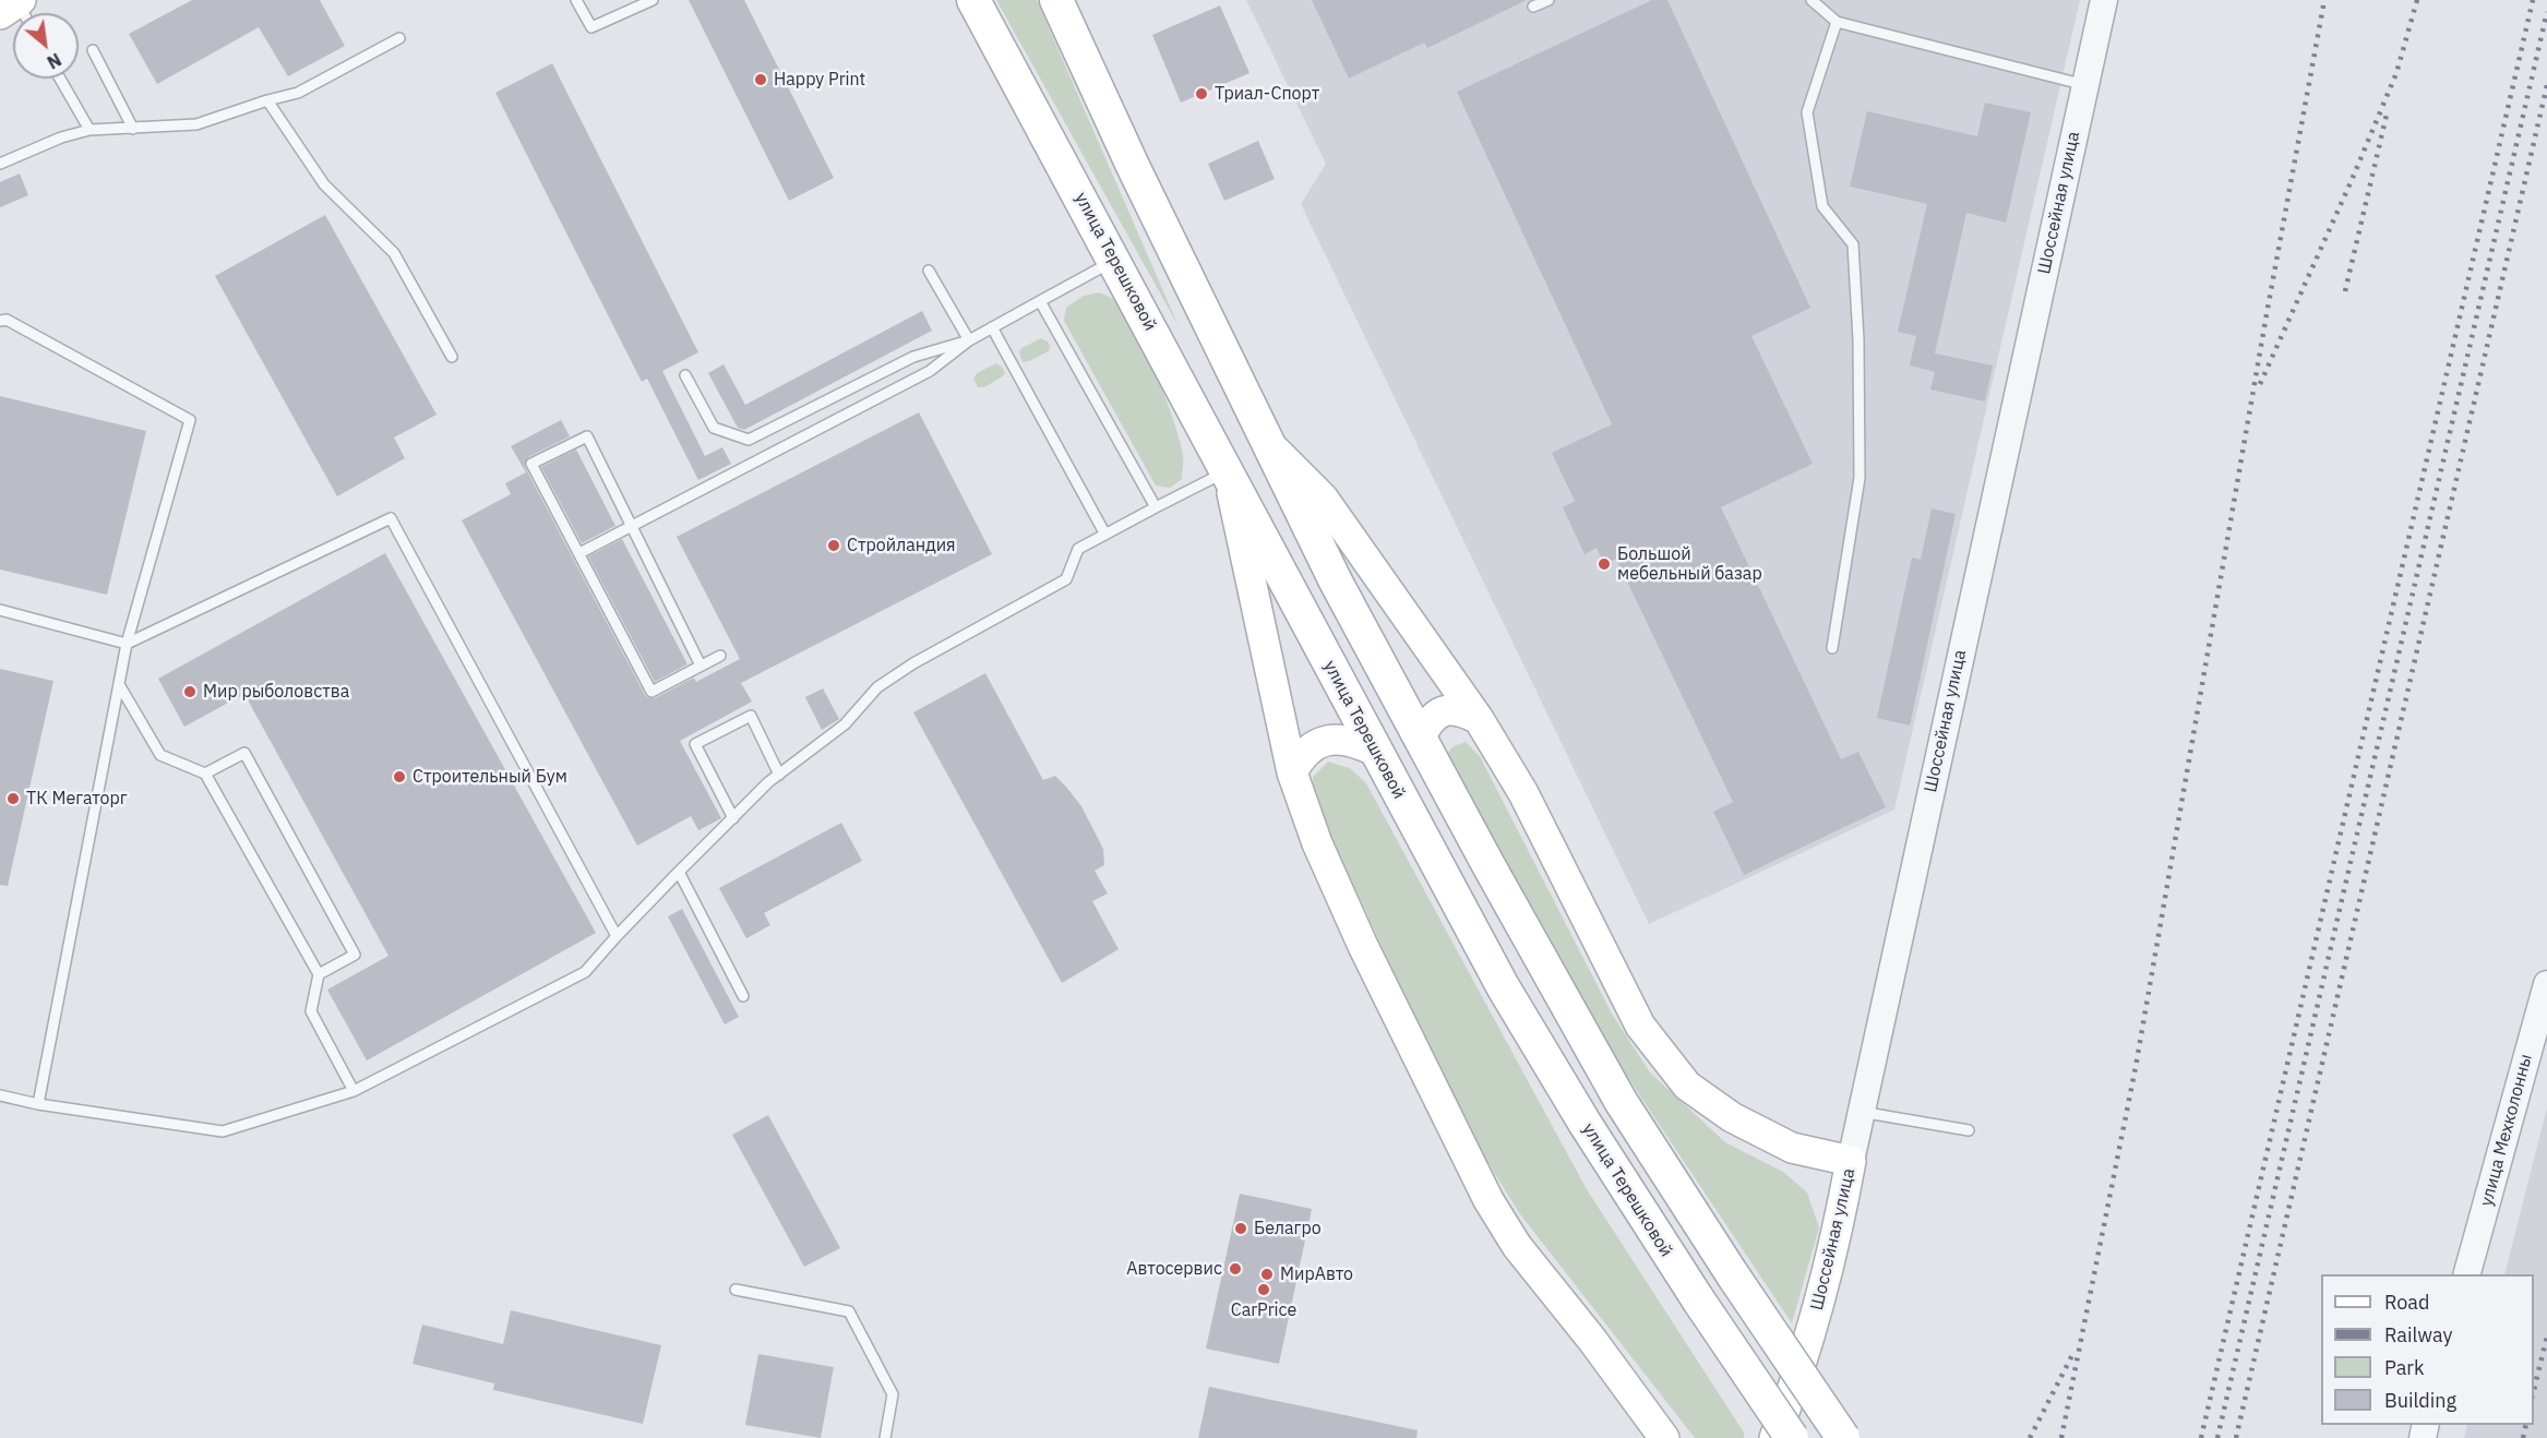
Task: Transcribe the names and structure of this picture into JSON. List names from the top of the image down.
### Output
{
  "streets": {
    "main road": ["Шоссейная улица", "улица Терешковой"],
    "street": ["улица Мехколонны"]
  },
  "places": [
    "Happy Print",
    "Триал-Спорт",
    "Стройландия",
    "Большой мебельный базар",
    "Мир рыболовства",
    "Строительный Бум",
    "ТК Мегаторг",
    "Белагро",
    "Автосервис",
    "МирАвто",
    "CarPrice"
  ],
  "legend": [
    "Road",
    "Railway",
    "Park",
    "Building"
  ],
  "north": "bottom right"
}
